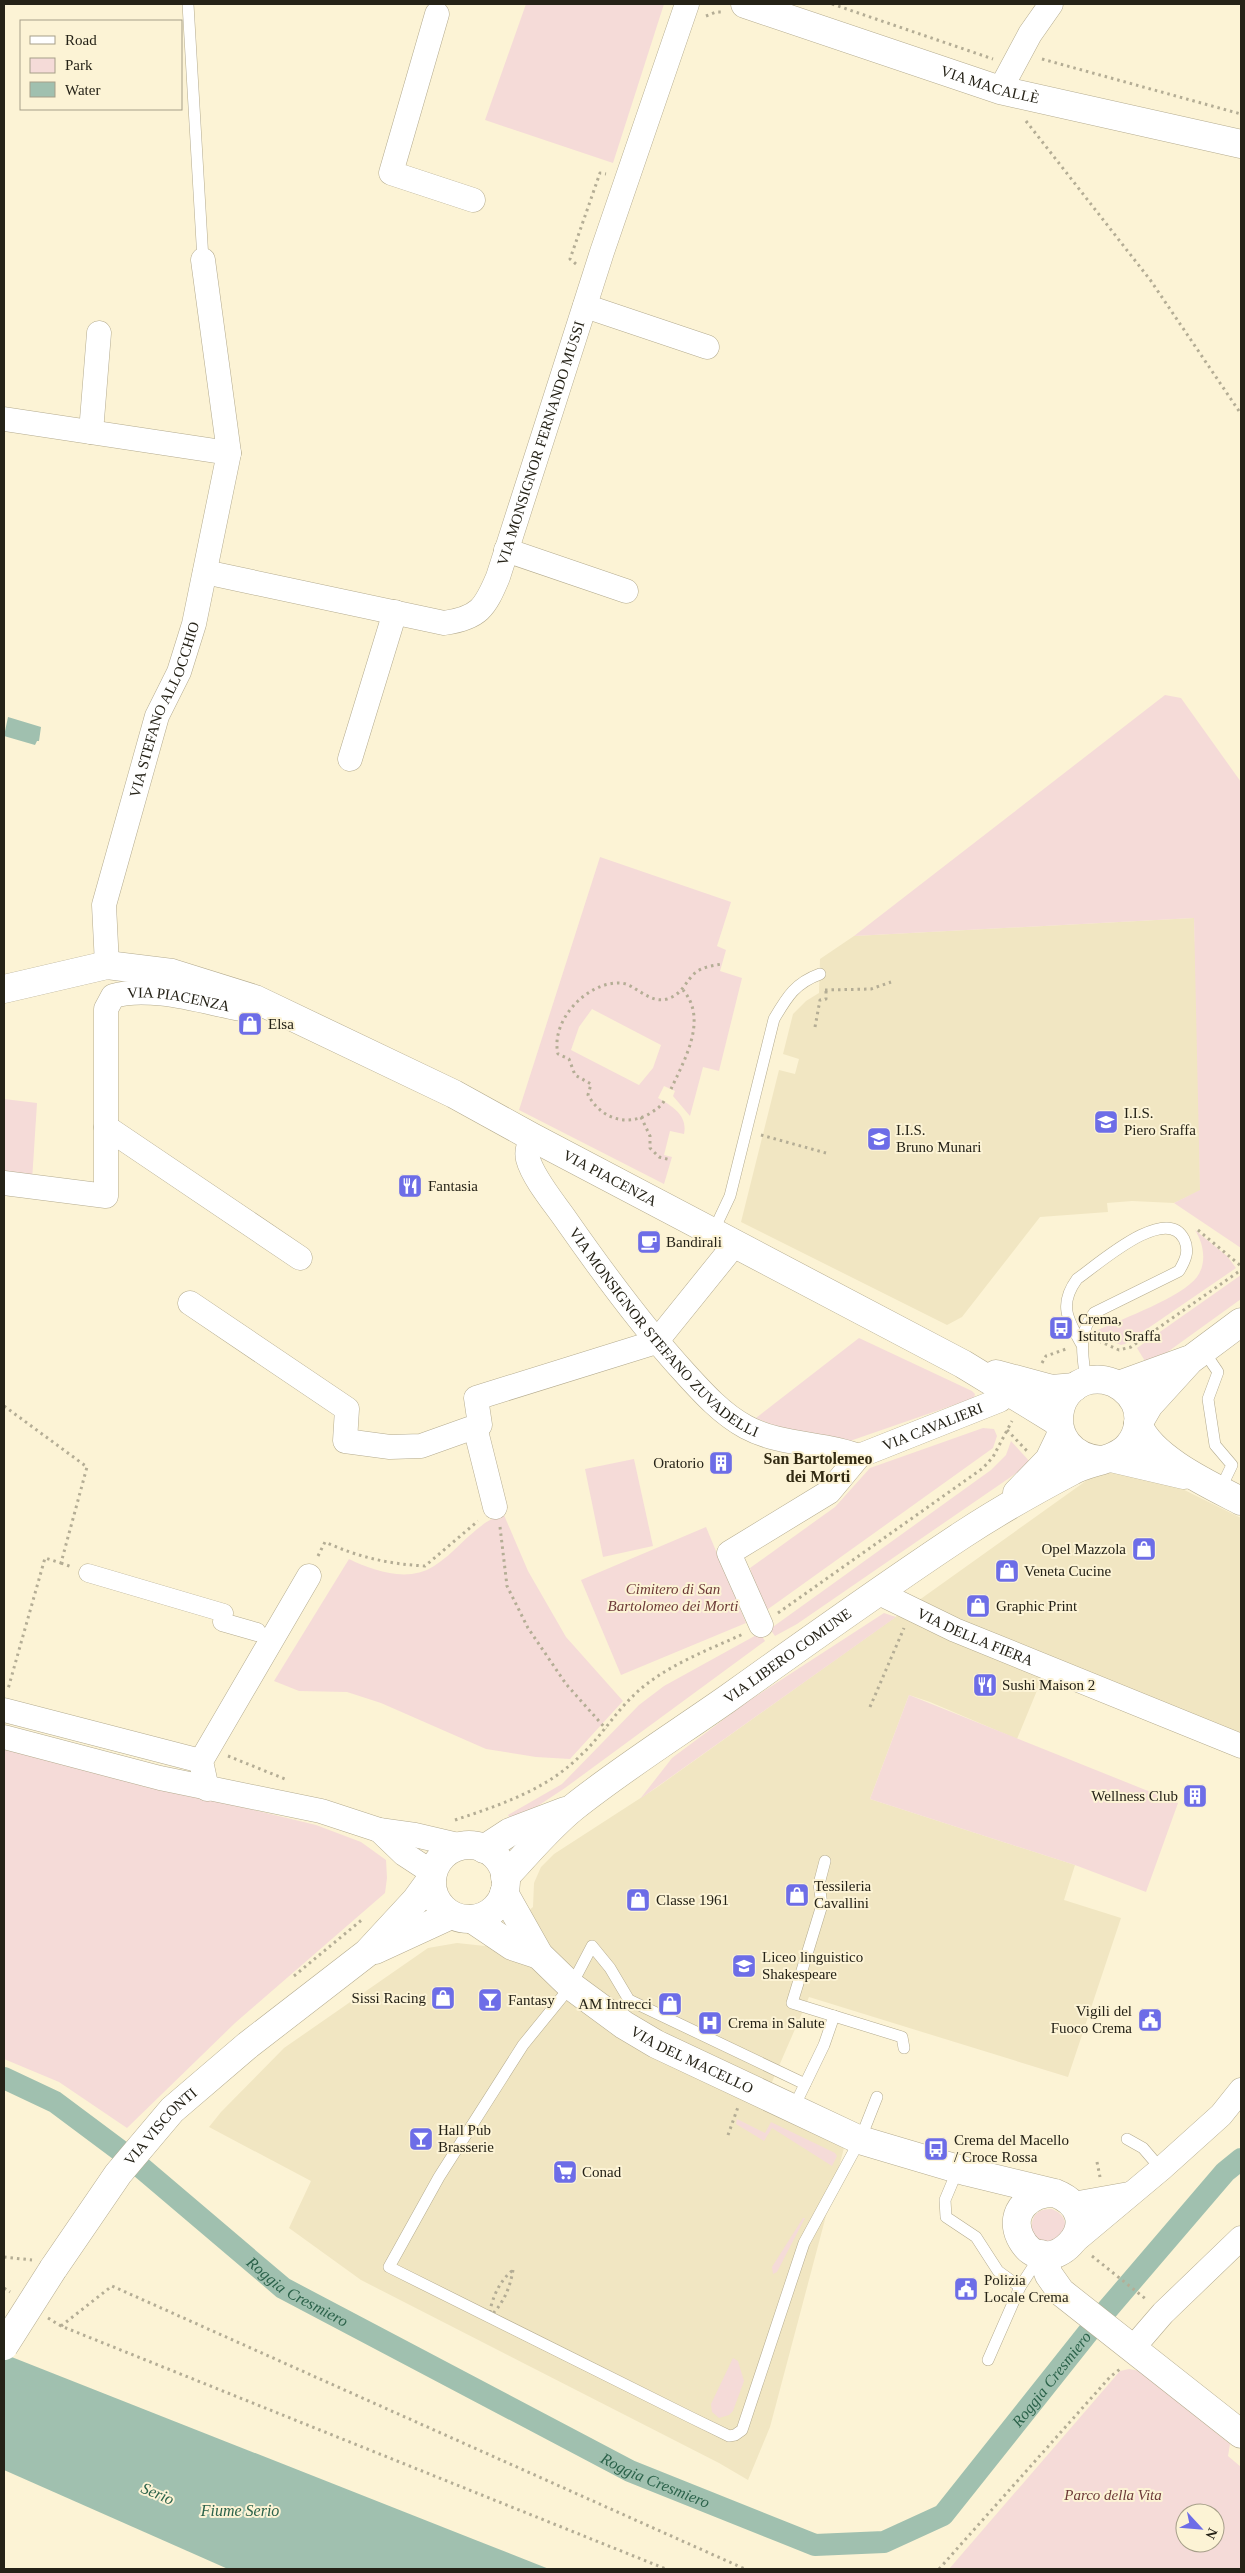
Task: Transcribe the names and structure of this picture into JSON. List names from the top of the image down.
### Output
{
  "streets": {
    "main road": [
      "VIA MACALLÈ",
      "VIA PIACENZA",
      "VIA LIBERO COMUNE",
      "VIA DEL MACELLO",
      "VIA VISCONTI"
    ],
    "street": [
      "VIA MONSIGNOR FERNANDO MUSSI",
      "VIA STEFANO ALLOCCHIO",
      "VIA MONSIGNOR STEFANO ZUVADELLI",
      "VIA CAVALIERI",
      "VIA DELLA FIERA"
    ]
  },
  "crossings": [
    ["VIA MONSIGNOR FERNANDO MUSSI", "VIA STEFANO ALLOCCHIO"],
    ["VIA STEFANO ALLOCCHIO", "VIA PIACENZA"],
    ["VIA PIACENZA", "VIA MONSIGNOR STEFANO ZUVADELLI"],
    ["VIA PIACENZA", "VIA CAVALIERI"],
    ["VIA PIACENZA", "VIA LIBERO COMUNE"],
    ["VIA MONSIGNOR STEFANO ZUVADELLI", "VIA CAVALIERI"],
    ["VIA DELLA FIERA", "VIA LIBERO COMUNE"],
    ["VIA LIBERO COMUNE", "VIA DEL MACELLO"],
    ["VIA LIBERO COMUNE", "VIA VISCONTI"],
    ["VIA DEL MACELLO", "VIA VISCONTI"]
  ],
  "districts": ["San Bartolemeo dei Morti"],
  "water": ["Roggia Cresmiero", "Serio", "Fiume Serio"],
  "parks": ["Cimitero di San Bartolomeo dei Morti", "Parco della Vita"],
  "places": {
    "shop": [
      "Elsa",
      "Opel Mazzola",
      "Veneta Cucine",
      "Graphic Print",
      "Tessileria Cavallini",
      "Classe 1961",
      "Sissi Racing",
      "AM Intrecci"
    ],
    "school or university": ["I.I.S. Piero Sraffa", "I.I.S. Bruno Munari", "Liceo linguistico Shakespeare"],
    "restaurant": ["Fantasia", "Sushi Maison 2"],
    "cafe": ["Bandirali"],
    "bus stop": ["Crema, Istituto Sraffa", "Crema del Macello / Croce Rossa"],
    "building": ["Oratorio", "Wellness Club"],
    "bar": ["Fantasy", "Hall Pub Brasserie"],
    "public building": ["Vigili del Fuoco Crema", "Polizia Locale Crema"],
    "hospital": ["Crema in Salute"],
    "supermarket": ["Conad"]
  },
  "legend": ["Road", "Park", "Water"],
  "north": "bottom right"
}
